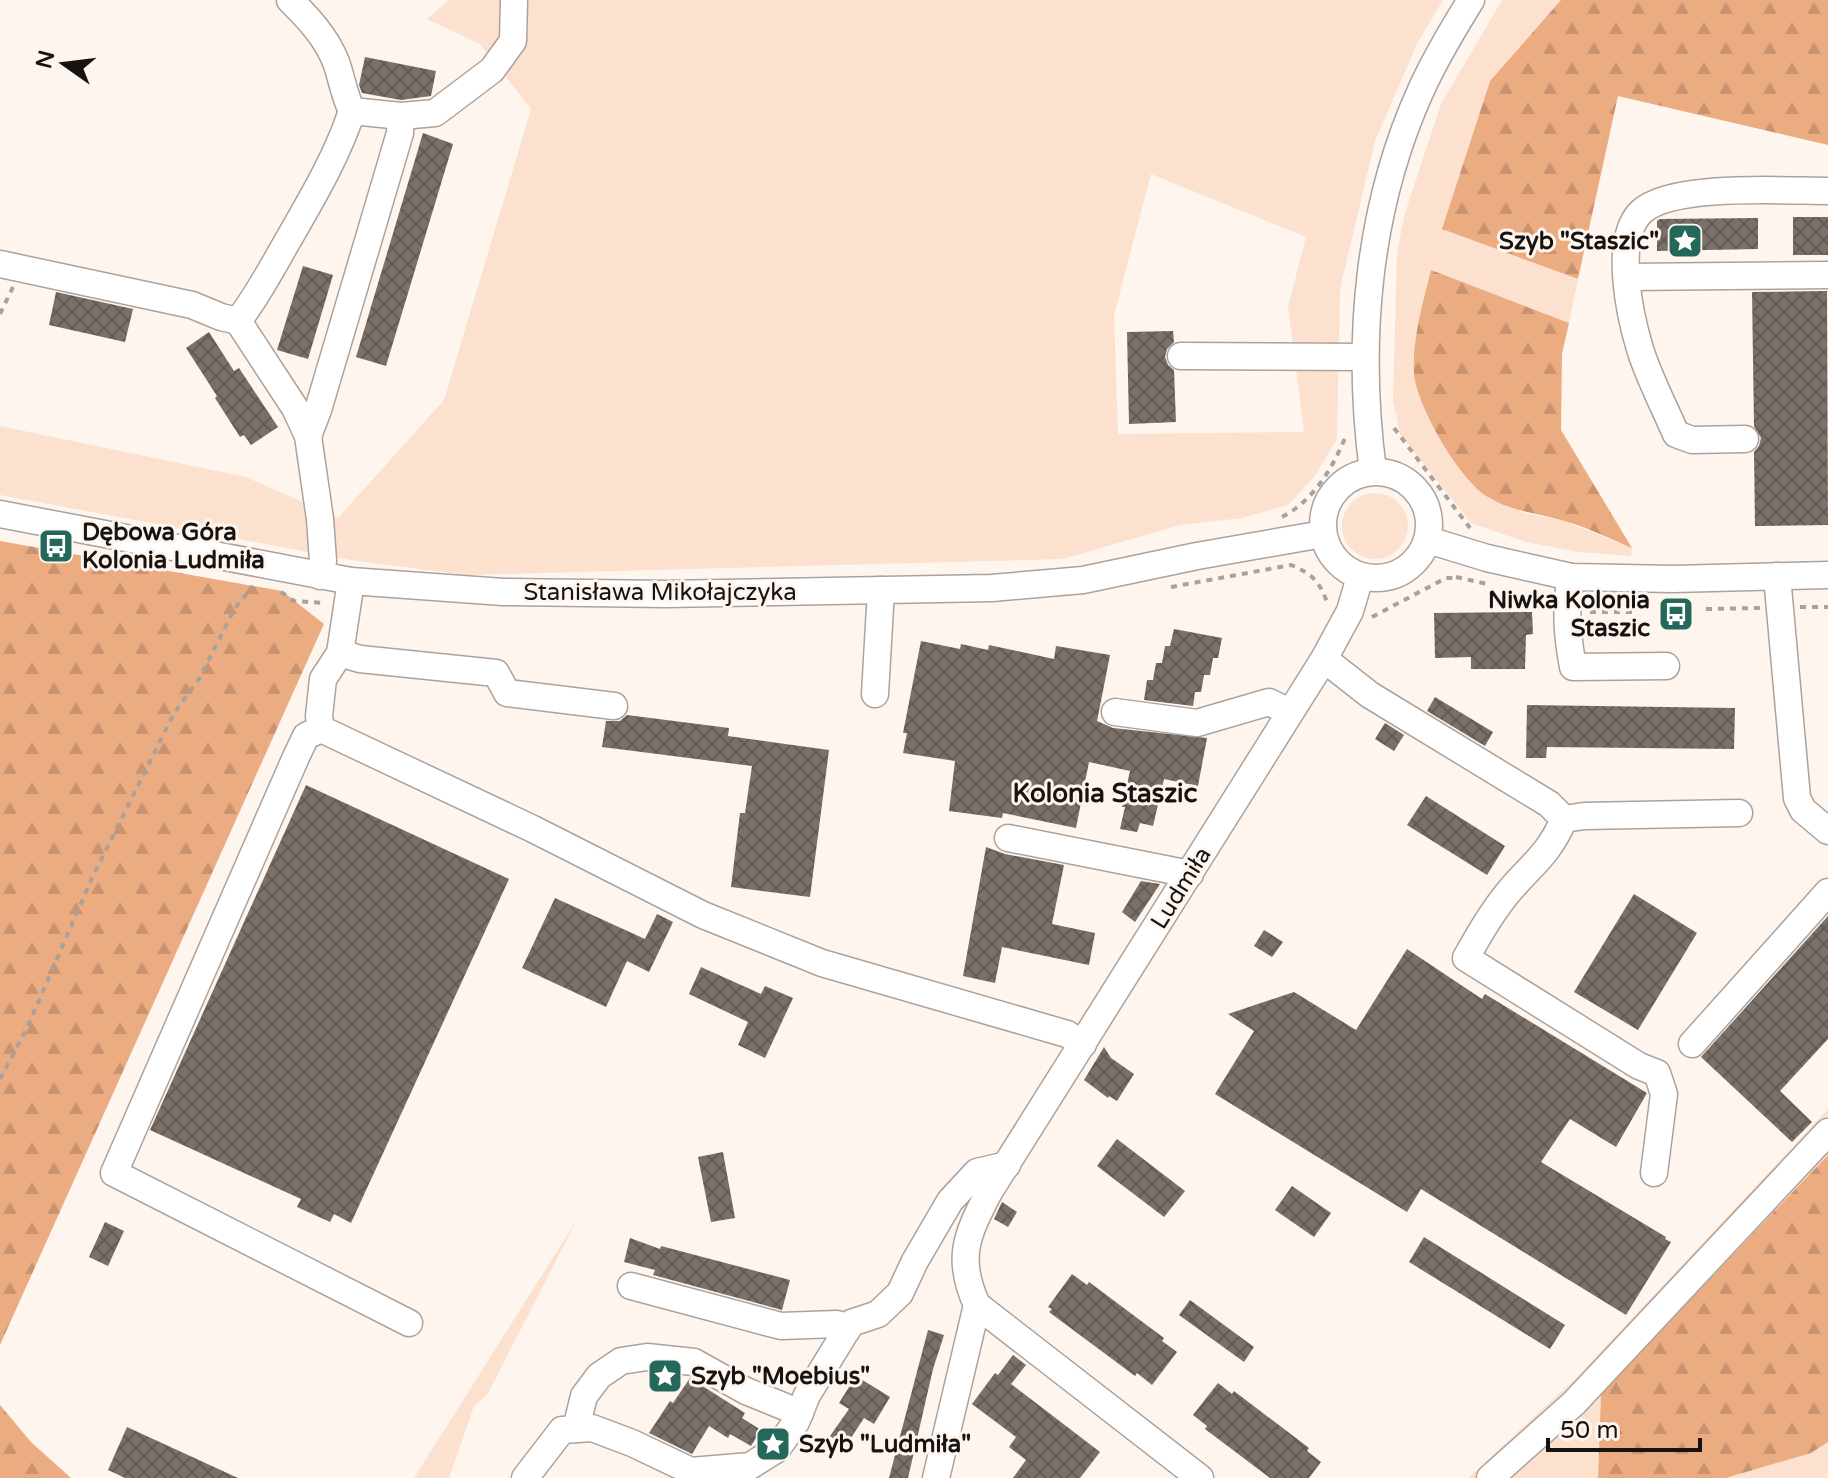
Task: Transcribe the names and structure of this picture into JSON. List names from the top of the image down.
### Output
{
  "streets": {
    "street": ["Stanisława Mikołajczyka", "Ludmiła"]
  },
  "crossings": [
    ["Stanisława Mikołajczyka", "Ludmiła"]
  ],
  "districts": ["Kolonia Staszic"],
  "places": {
    "place": ["Szyb \"Staszic\"", "Szyb \"Moebius\"", "Szyb \"Ludmiła\""],
    "bus stop": ["Dębowa Góra Kolonia Ludmiła", "Niwka Kolonia Staszic"]
  },
  "scale_bar": "50 m",
  "north": "left"
}
